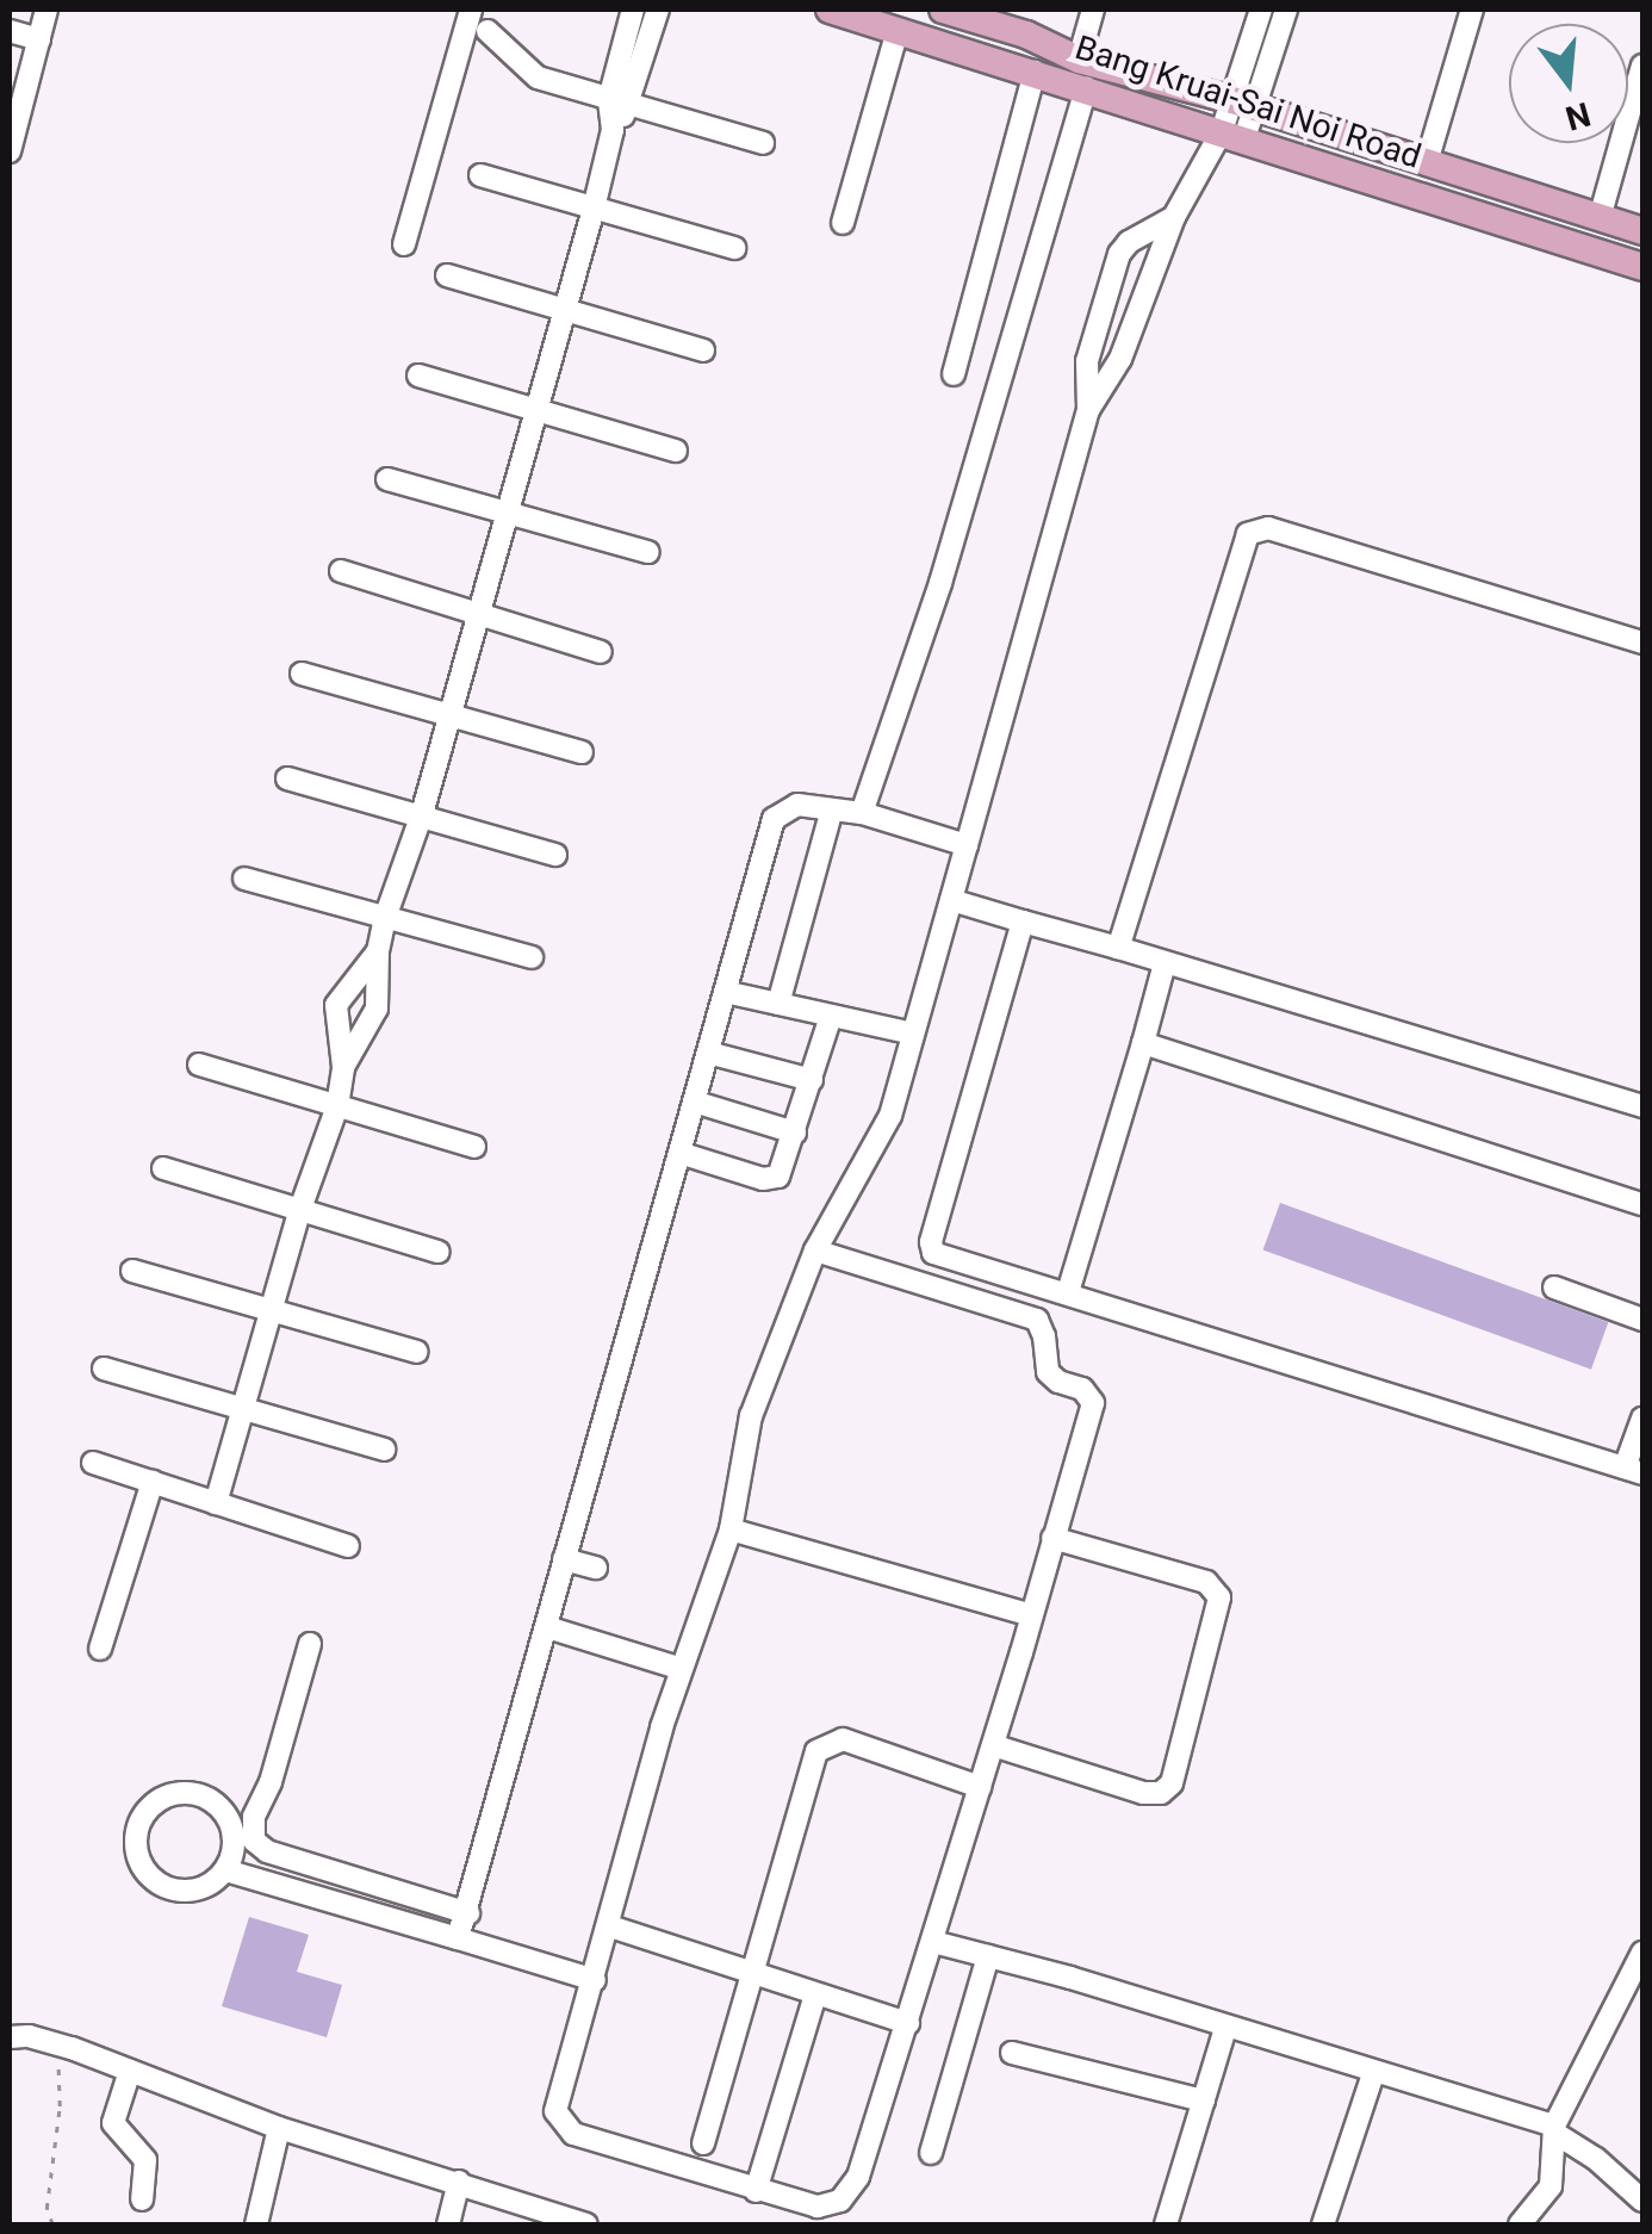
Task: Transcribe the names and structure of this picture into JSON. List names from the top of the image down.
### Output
{
  "streets": {
    "main road": ["Bang Kruai-Sai Noi Road"]
  },
  "north": "bottom"
}
